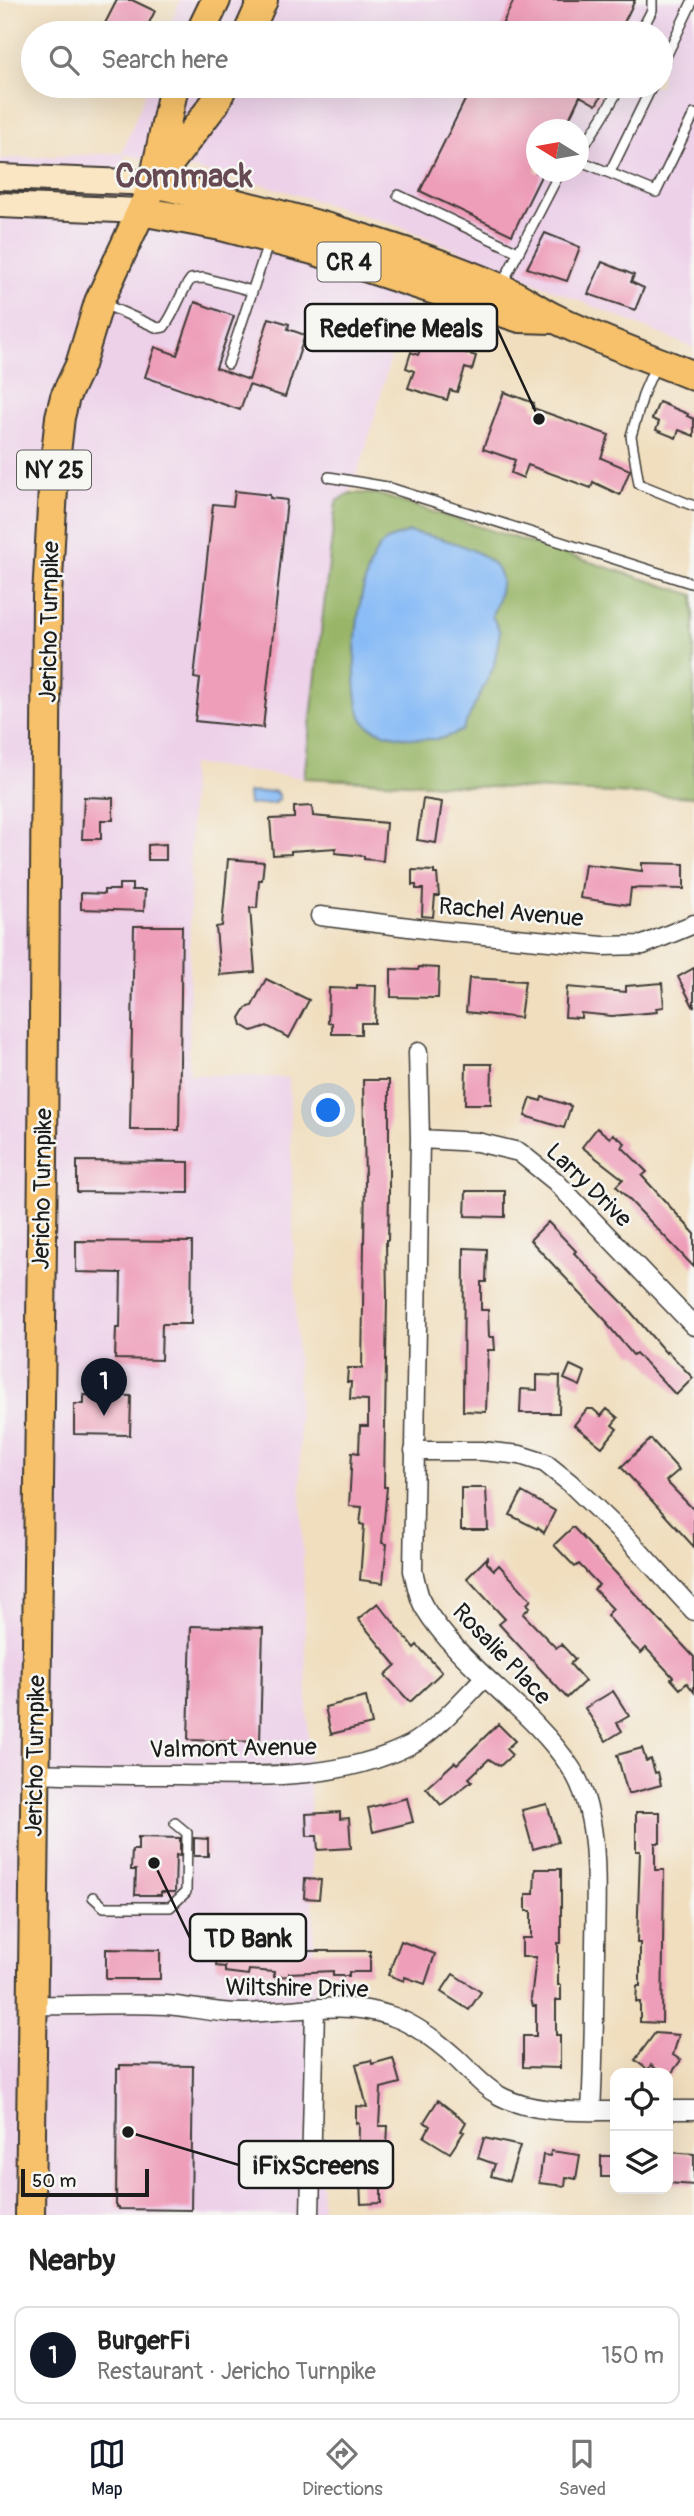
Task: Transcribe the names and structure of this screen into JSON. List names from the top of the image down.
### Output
{
  "streets": {
    "main road": ["CR 4", "NY 25", "Jericho Turnpike"],
    "street": [
      "Rachel Avenue",
      "Larry Drive",
      "Rosalie Place",
      "Valmont Avenue",
      "Wiltshire Drive"
    ]
  },
  "crossings": [
    ["CR 4", "Jericho Turnpike"],
    ["Jericho Turnpike", "Valmont Avenue"],
    ["Jericho Turnpike", "Wiltshire Drive"],
    ["Larry Drive", "Rosalie Place"],
    ["Rosalie Place", "Valmont Avenue"],
    ["Rosalie Place", "Wiltshire Drive"]
  ],
  "districts": ["Commack"],
  "places": ["Redefine Meals", "TD Bank", "iFixScreens"],
  "scale_bar": "50 m",
  "north": "left",
  "page": {
    "search": "Search here",
    "pins": "1",
    "scale": "50 m",
    "heading": "Nearby",
    "list": [
      {
        "mark": "1",
        "name": "BurgerFi",
        "note": "Restaurant · Jericho Turnpike",
        "value": "150 m"
      }
    ],
    "nav": ["Map", "Directions", "Saved"]
  }
}
